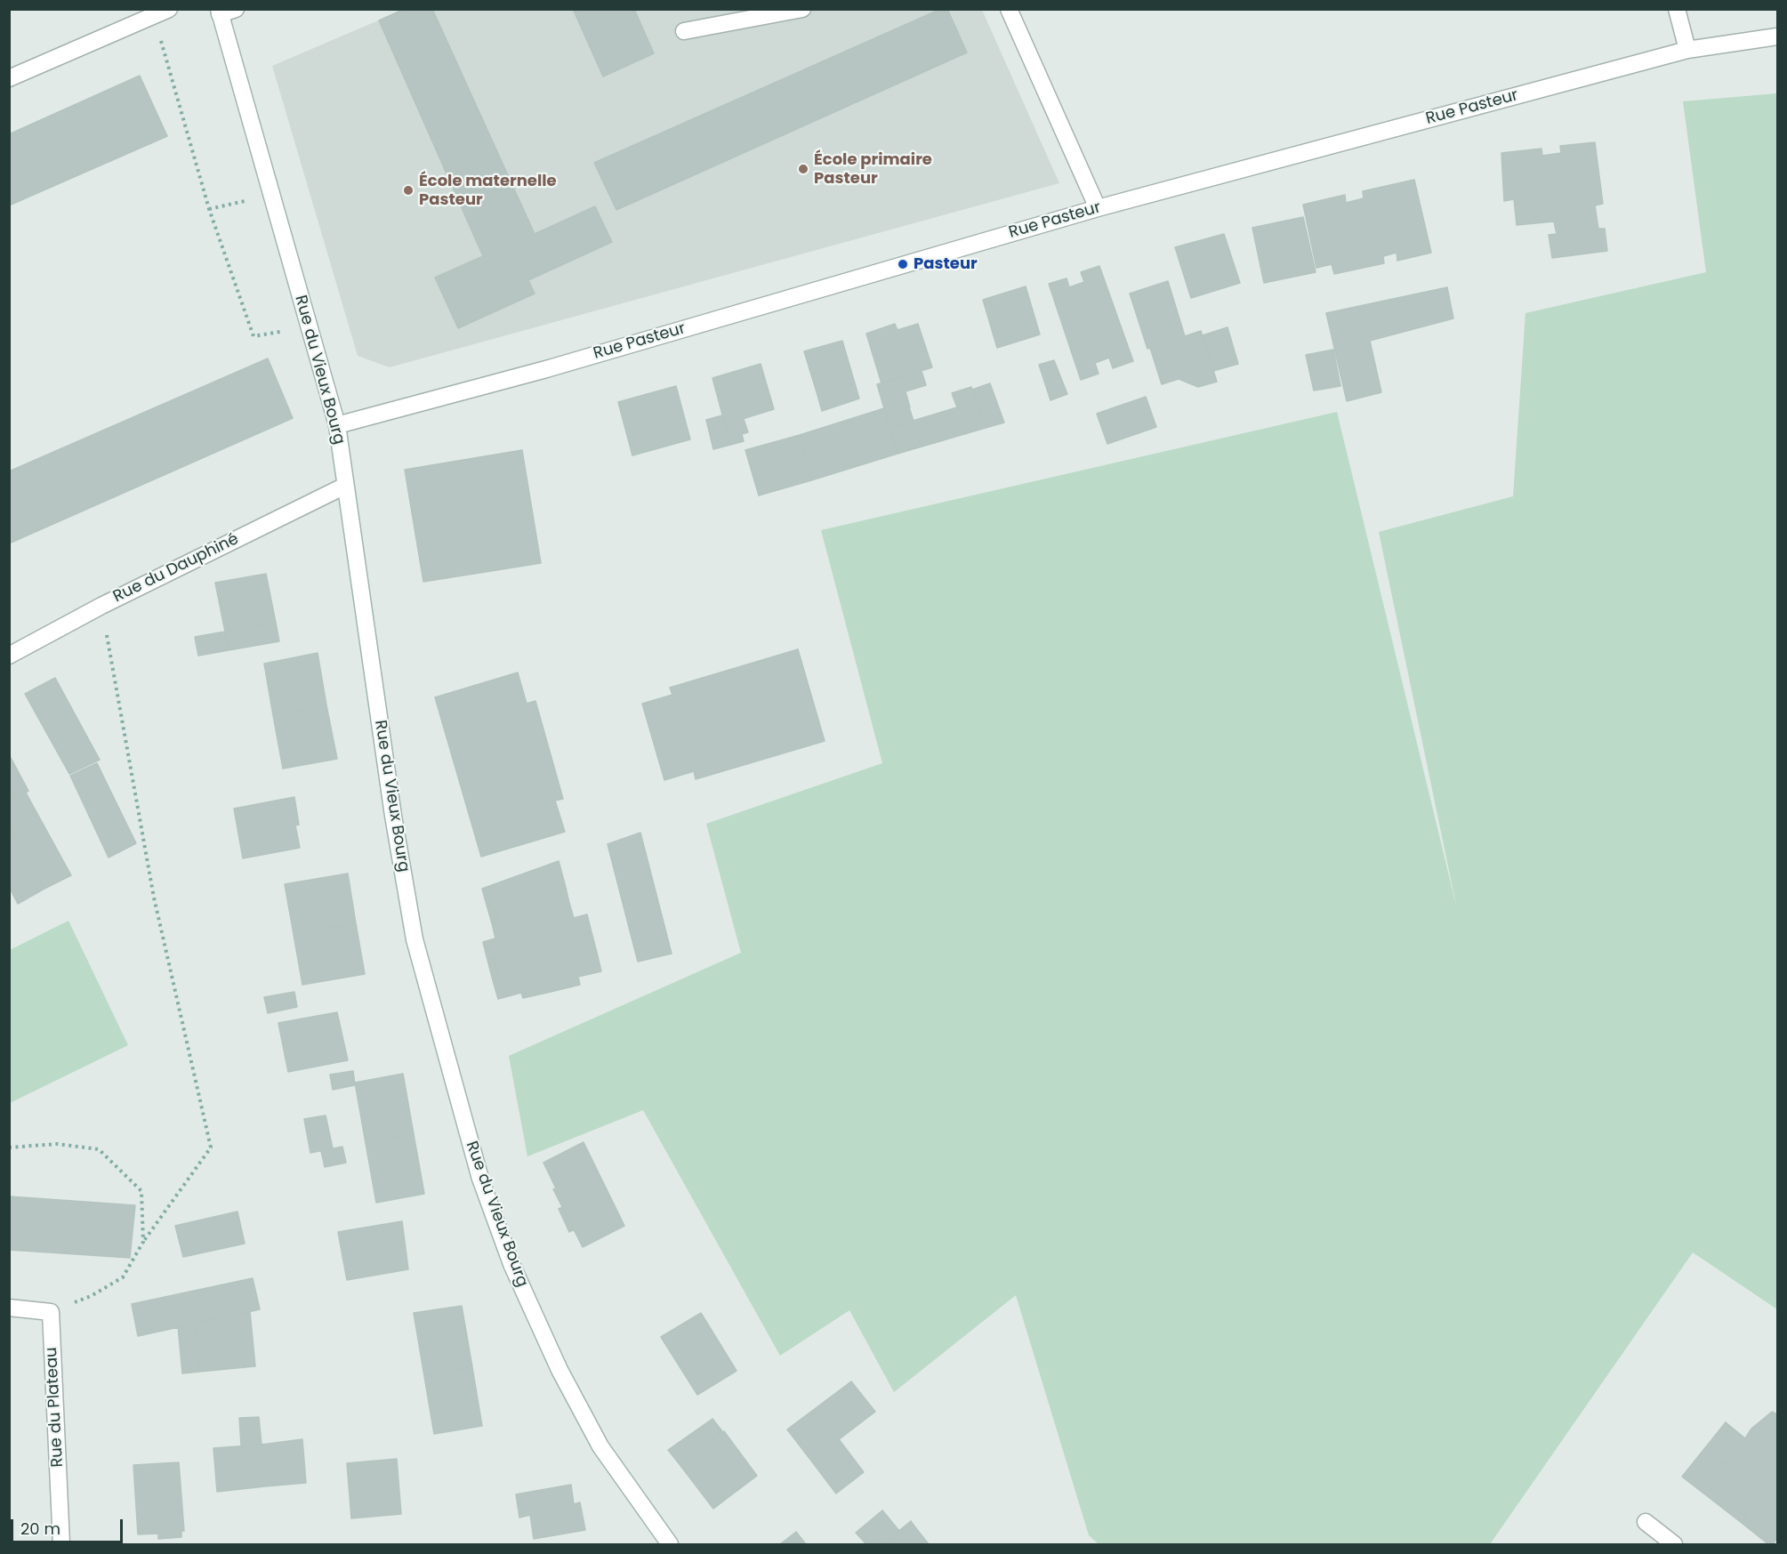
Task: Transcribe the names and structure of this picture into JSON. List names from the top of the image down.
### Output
{
  "streets": {
    "street": [
      "Rue Pasteur",
      "Rue du Vieux Bourg",
      "Rue du Dauphiné",
      "Rue du Plateau"
    ]
  },
  "crossings": [
    ["Rue Pasteur", "Rue du Vieux Bourg"],
    ["Rue du Vieux Bourg", "Rue du Dauphiné"]
  ],
  "places": ["École primaire Pasteur", "École maternelle Pasteur", "Pasteur"],
  "scale_bar": "20 m"
}
